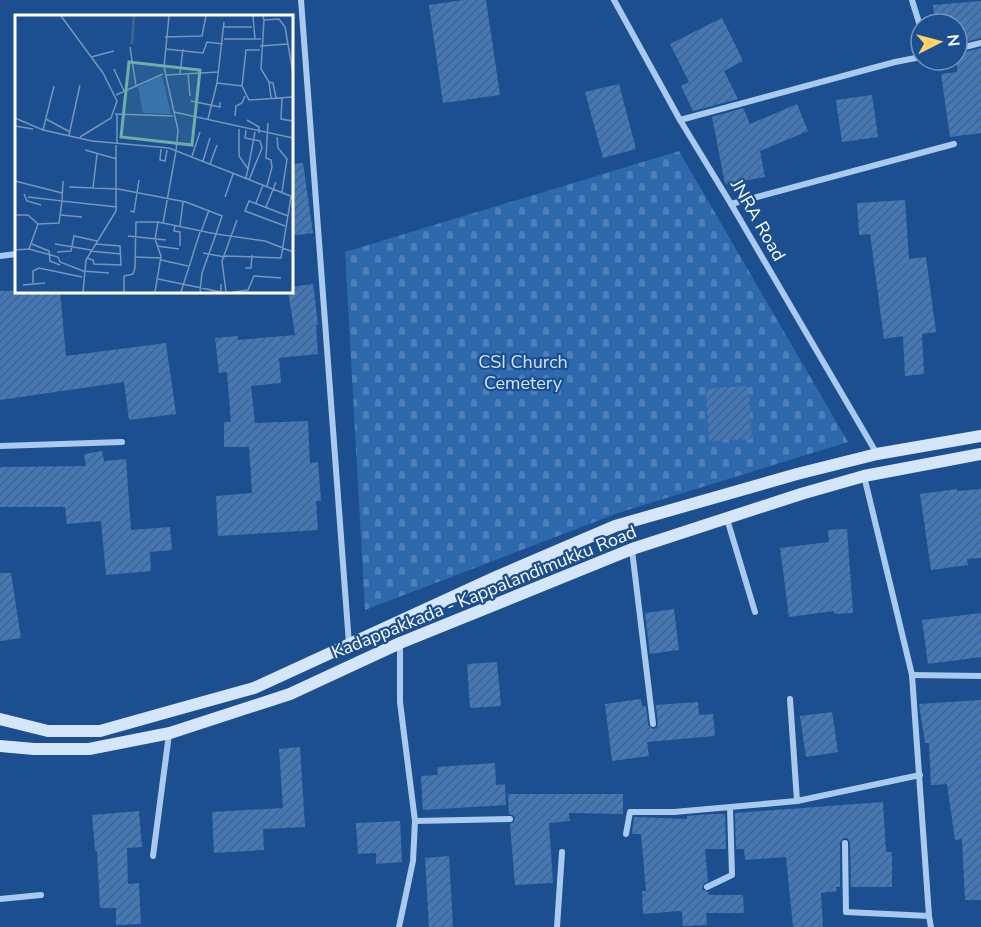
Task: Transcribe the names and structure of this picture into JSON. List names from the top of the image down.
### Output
{
  "streets": {
    "main road": ["Kadappakkada - Kappalandimukku Road"],
    "street": ["JNRA Road"]
  },
  "crossings": [
    ["JNRA Road", "Kadappakkada - Kappalandimukku Road"]
  ],
  "parks": ["CSI Church Cemetery"],
  "north": "right"
}
